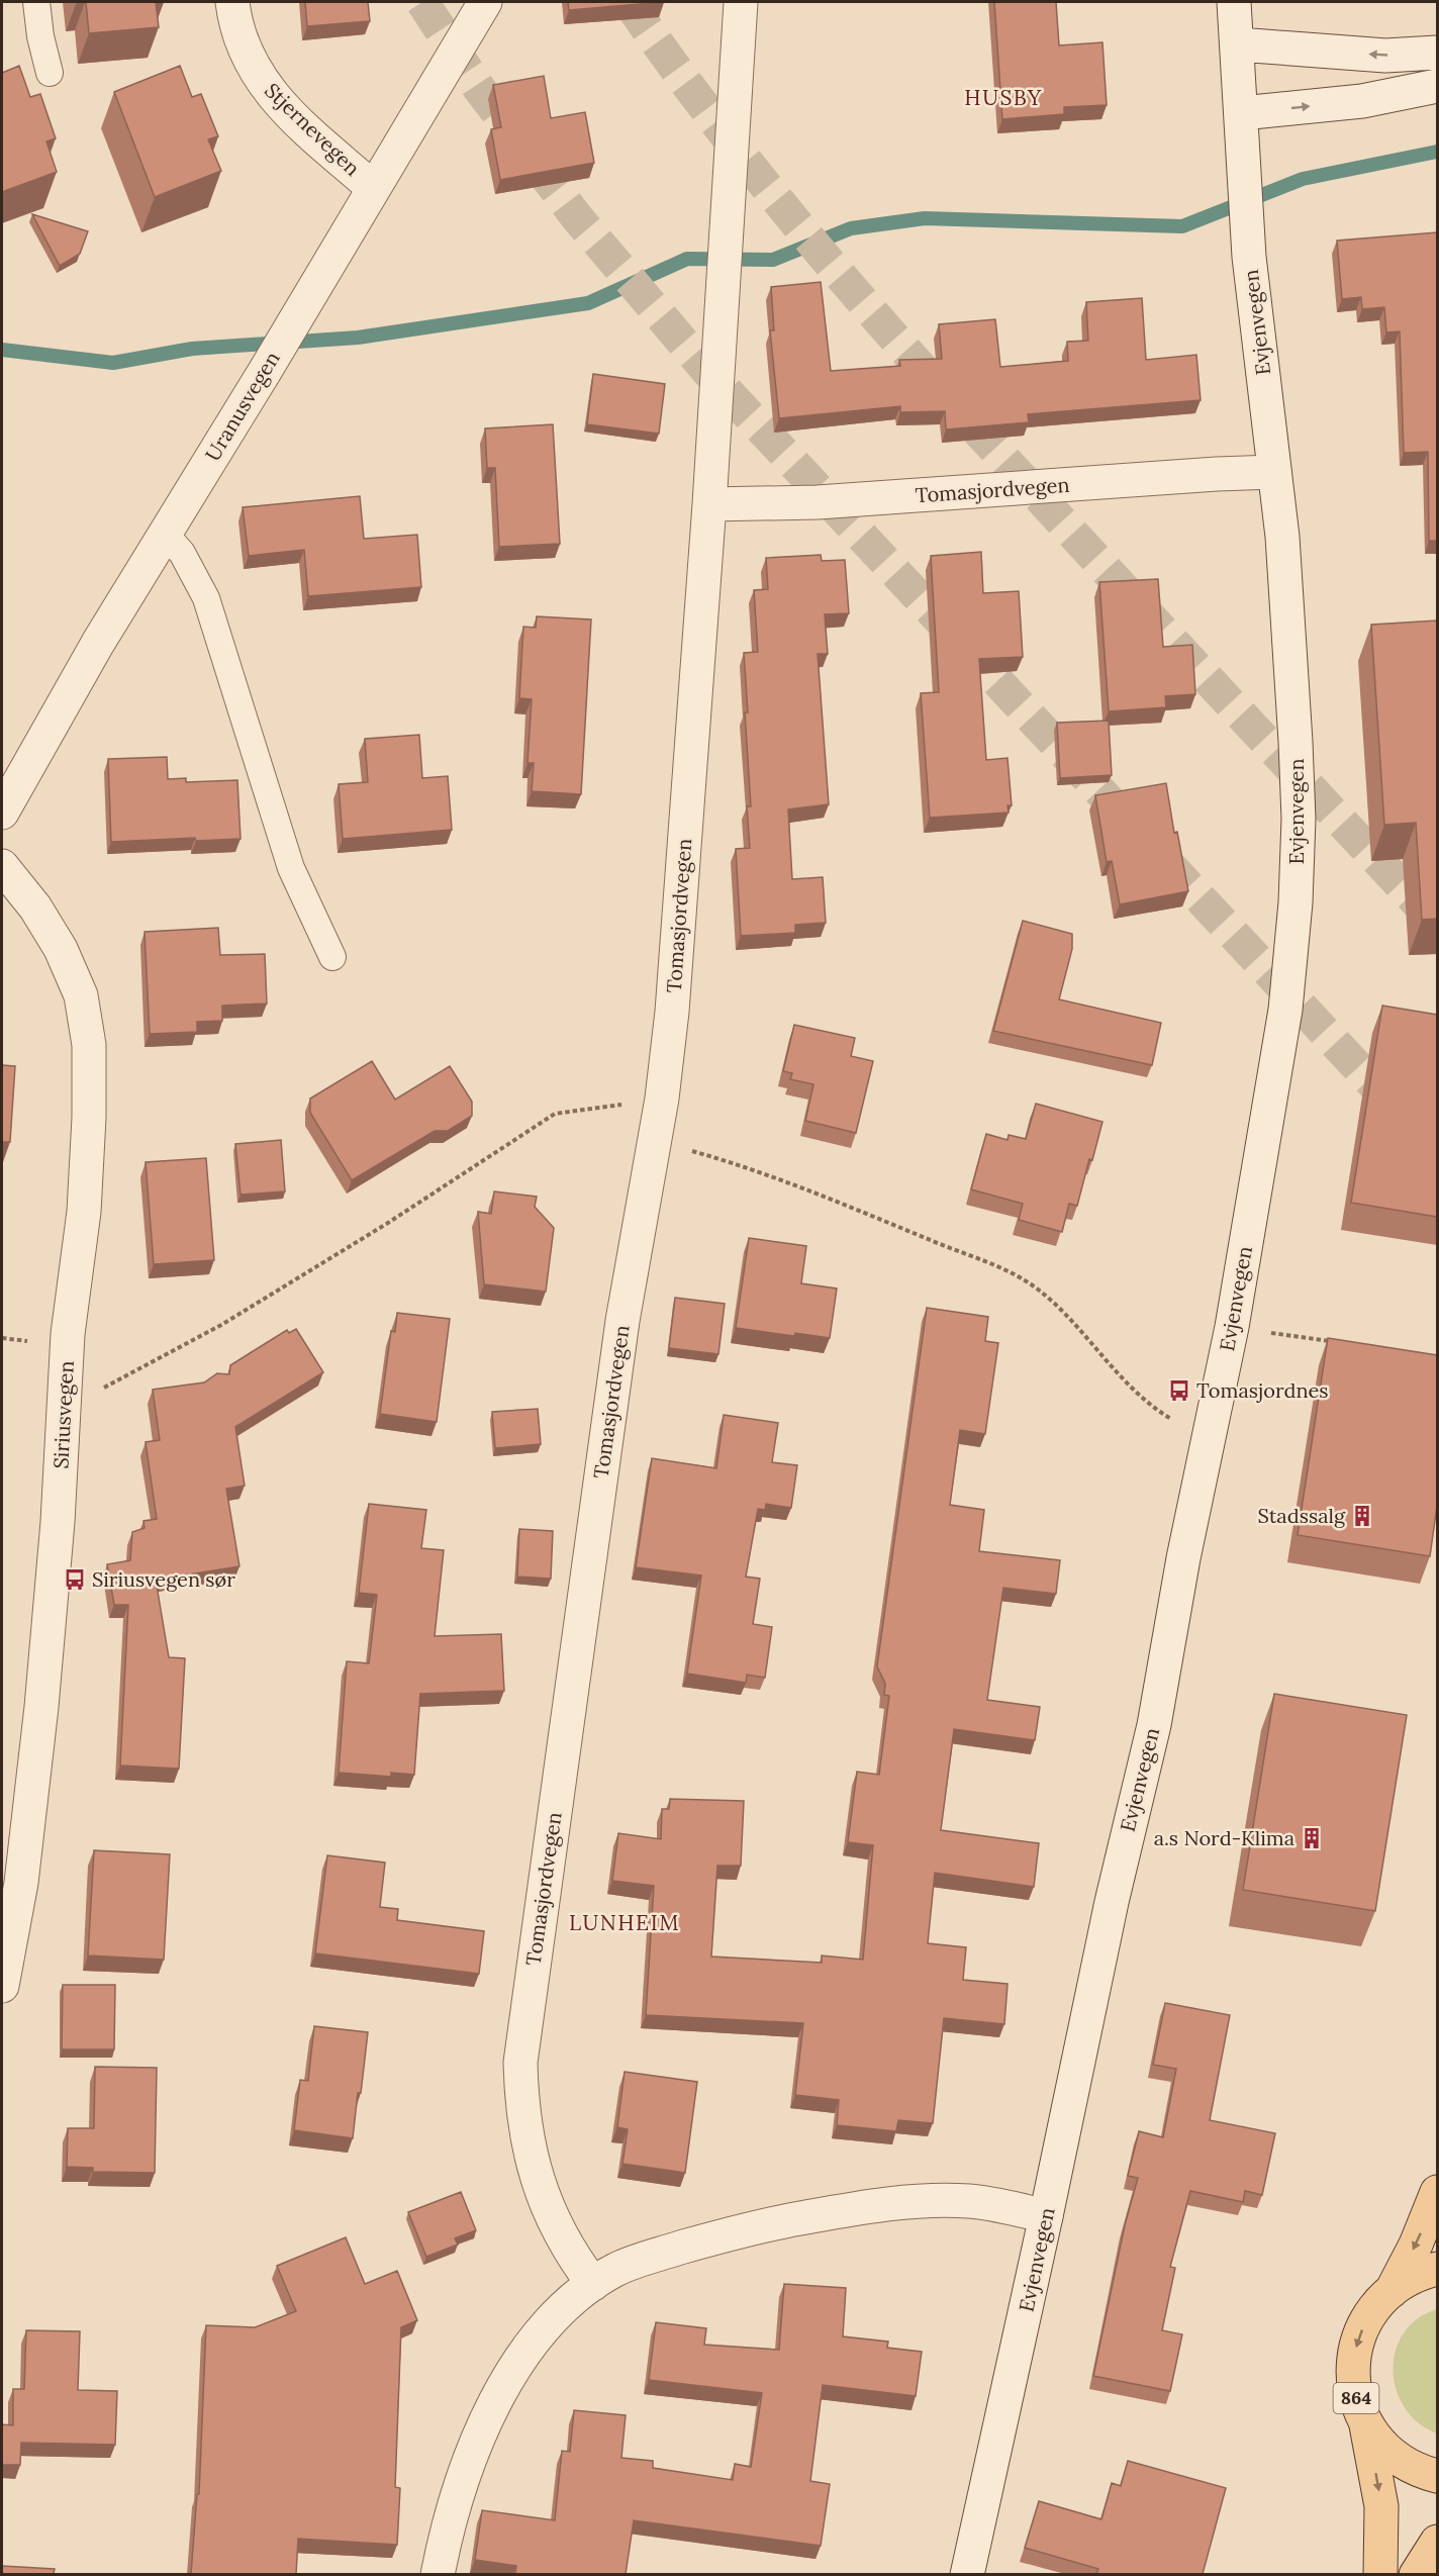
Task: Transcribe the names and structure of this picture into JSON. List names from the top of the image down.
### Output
{
  "streets": {
    "main road": ["864"],
    "street": [
      "Stjernevegen",
      "Evjenvegen",
      "Uranusvegen",
      "Tomasjordvegen",
      "Siriusvegen"
    ]
  },
  "crossings": [
    ["Stjernevegen", "Uranusvegen"],
    ["Evjenvegen", "Tomasjordvegen"]
  ],
  "districts": ["HUSBY", "LUNHEIM"],
  "places": {
    "bus stop": ["Tomasjordnes", "Siriusvegen sør"],
    "building": ["Stadssalg", "a.s Nord-Klima"]
  }
}
